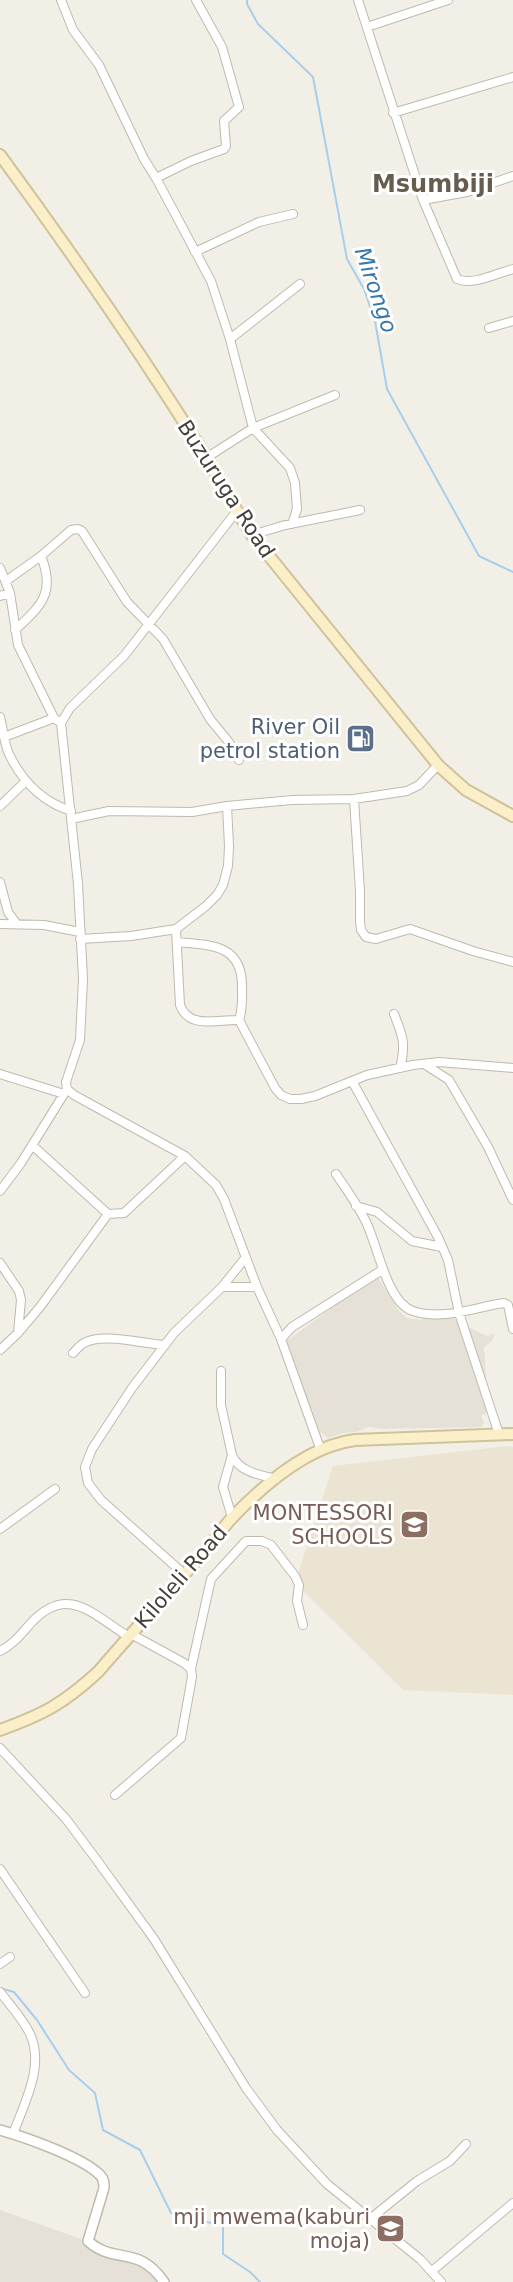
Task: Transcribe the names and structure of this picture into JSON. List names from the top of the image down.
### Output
{
  "streets": {
    "main road": ["Buzuruga Road", "Kiloleli Road"]
  },
  "districts": ["Msumbiji"],
  "water": ["Mirongo"],
  "places": {
    "fuel station": ["River Oil petrol station"],
    "school or university": ["MONTESSORI SCHOOLS", "mji mwema(kaburi moja)"]
  }
}
